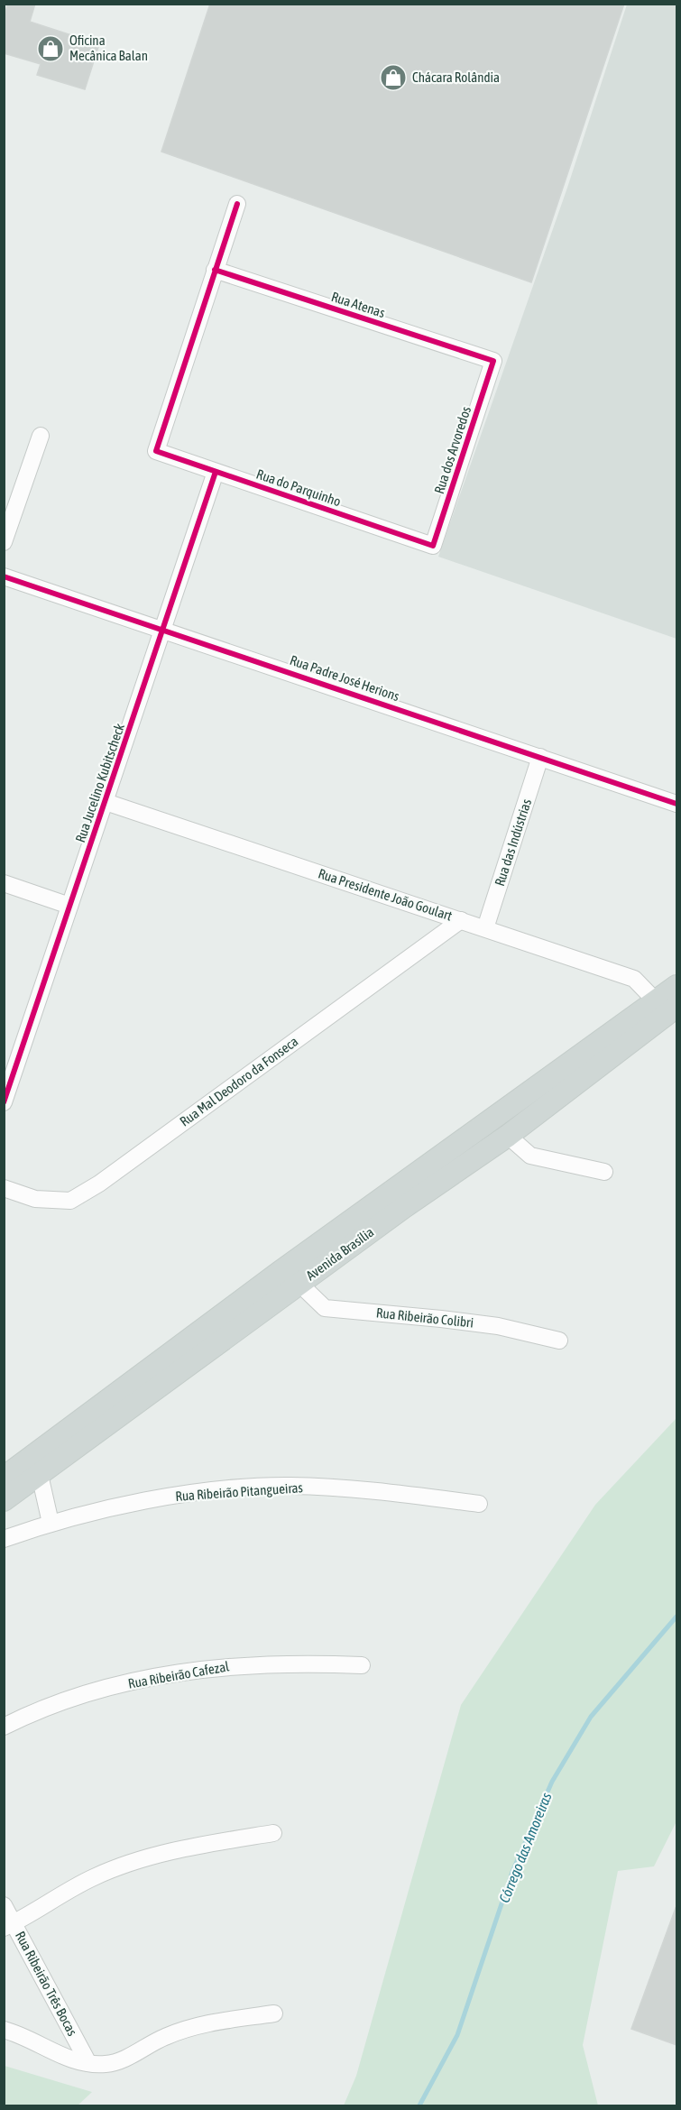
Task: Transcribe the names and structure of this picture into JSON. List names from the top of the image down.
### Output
{
  "streets": {
    "main road": ["Avenida Brasília"],
    "street": [
      "Rua Atenas",
      "Rua dos Arvoredos",
      "Rua do Parquinho",
      "Rua Padre José Herions",
      "Rua Jucelino Kubitscheck",
      "Rua das Indústrias",
      "Rua Presidente João Goulart",
      "Rua Mal Deodoro da Fonseca",
      "Rua Ribeirão Colibri",
      "Rua Ribeirão Pitangueiras",
      "Rua Ribeirão Cafezal",
      "Rua Ribeirão Três Bocas"
    ]
  },
  "crossings": [
    ["Rua Atenas", "Rua dos Arvoredos"],
    ["Rua Atenas", "Rua do Parquinho"],
    ["Rua dos Arvoredos", "Rua do Parquinho"],
    ["Rua do Parquinho", "Rua Jucelino Kubitscheck"],
    ["Rua Padre José Herions", "Rua Jucelino Kubitscheck"],
    ["Rua Padre José Herions", "Rua das Indústrias"],
    ["Rua Jucelino Kubitscheck", "Rua Presidente João Goulart"],
    ["Rua das Indústrias", "Rua Presidente João Goulart"],
    ["Rua Presidente João Goulart", "Rua Mal Deodoro da Fonseca"],
    ["Rua Presidente João Goulart", "Avenida Brasília"],
    ["Avenida Brasília", "Rua Ribeirão Colibri"]
  ],
  "water": ["Córrego das Amoreiras"],
  "places": {
    "shop": ["Oficina Mecânica Balan", "Chácara Rolândia"]
  }
}
